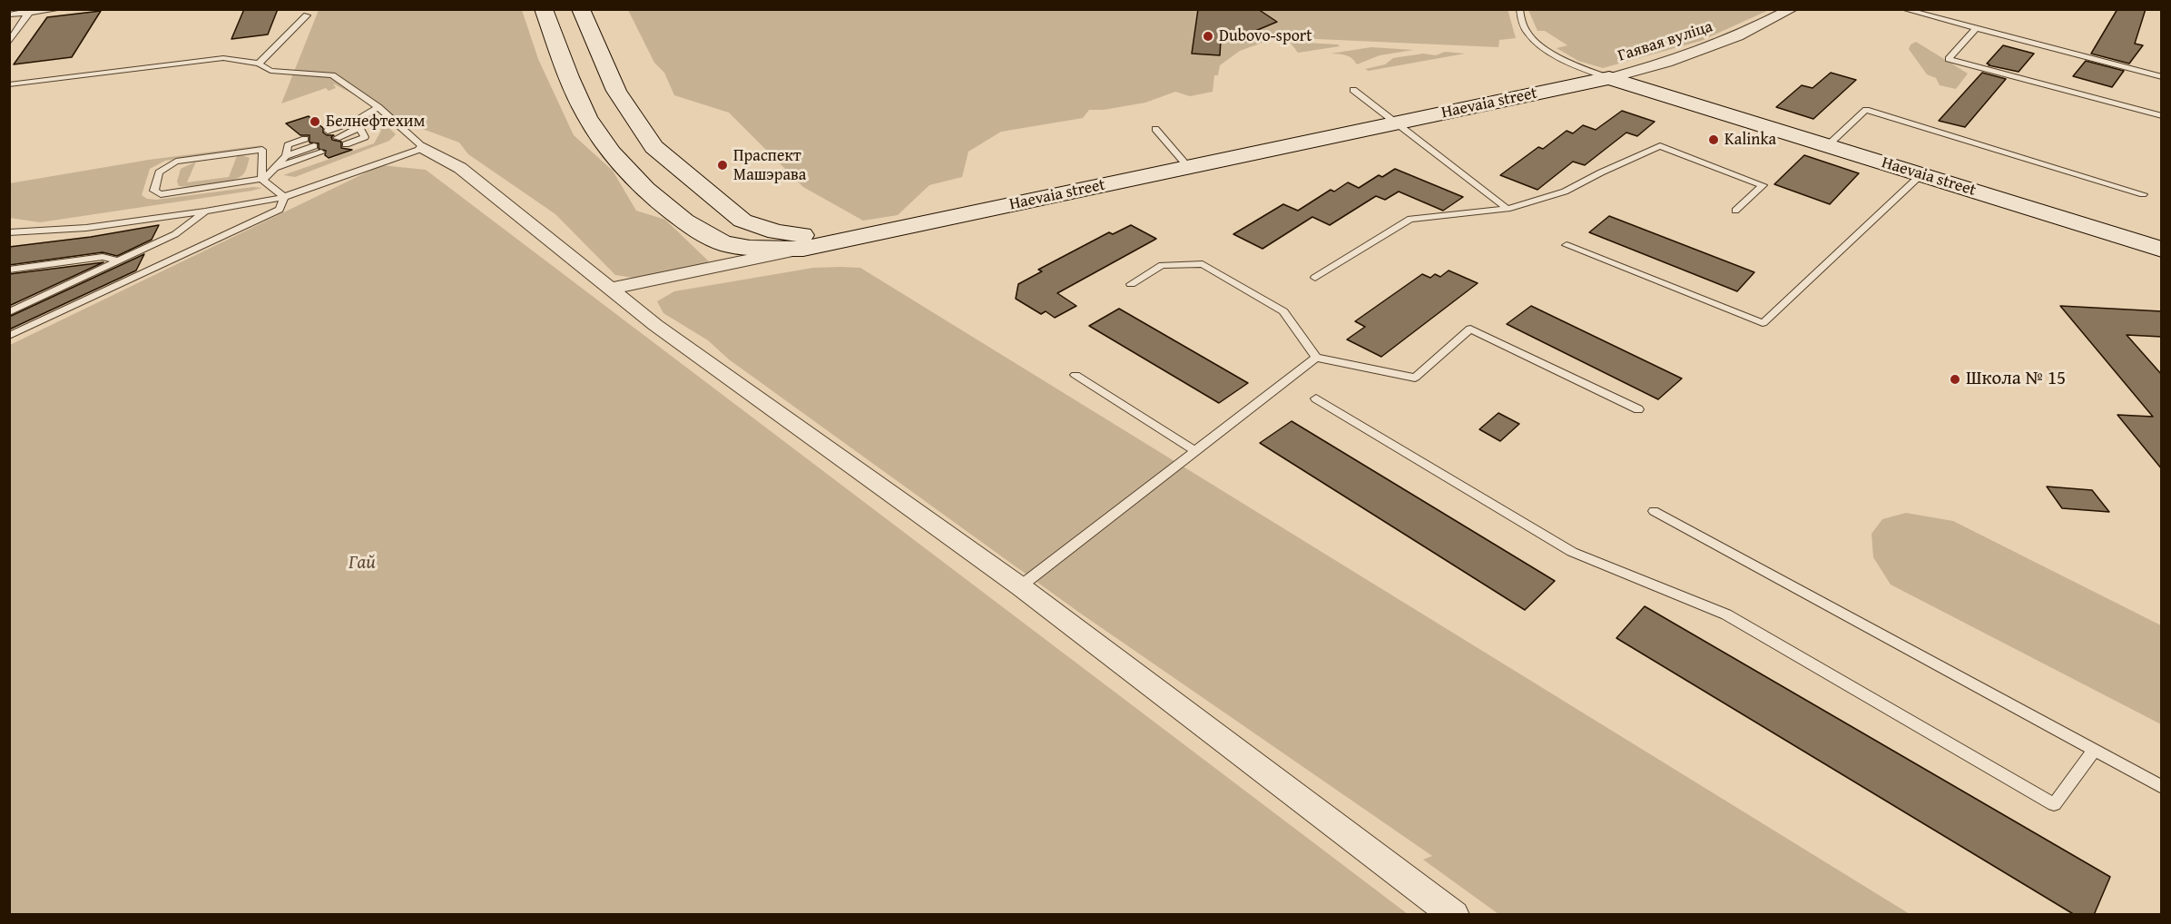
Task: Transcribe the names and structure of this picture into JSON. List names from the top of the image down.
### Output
{
  "streets": {
    "main road": ["Haevaia street"],
    "street": ["Гаявая вуліца"]
  },
  "crossings": [
    ["Гаявая вуліца", "Haevaia street"]
  ],
  "parks": ["Гай"],
  "places": [
    "Dubovo-sport",
    "Белнефтехим",
    "Kalinka",
    "Праспект Машэрава",
    "Школа № 15"
  ]
}
